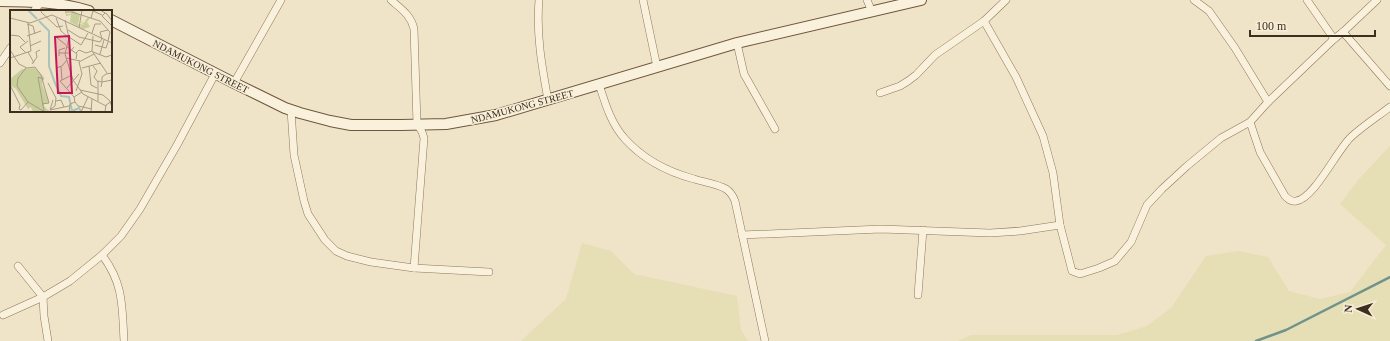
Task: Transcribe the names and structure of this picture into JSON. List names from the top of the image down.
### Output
{
  "streets": {
    "main road": ["NDAMUKONG STREET"]
  },
  "scale_bar": "100 m",
  "north": "left"
}
